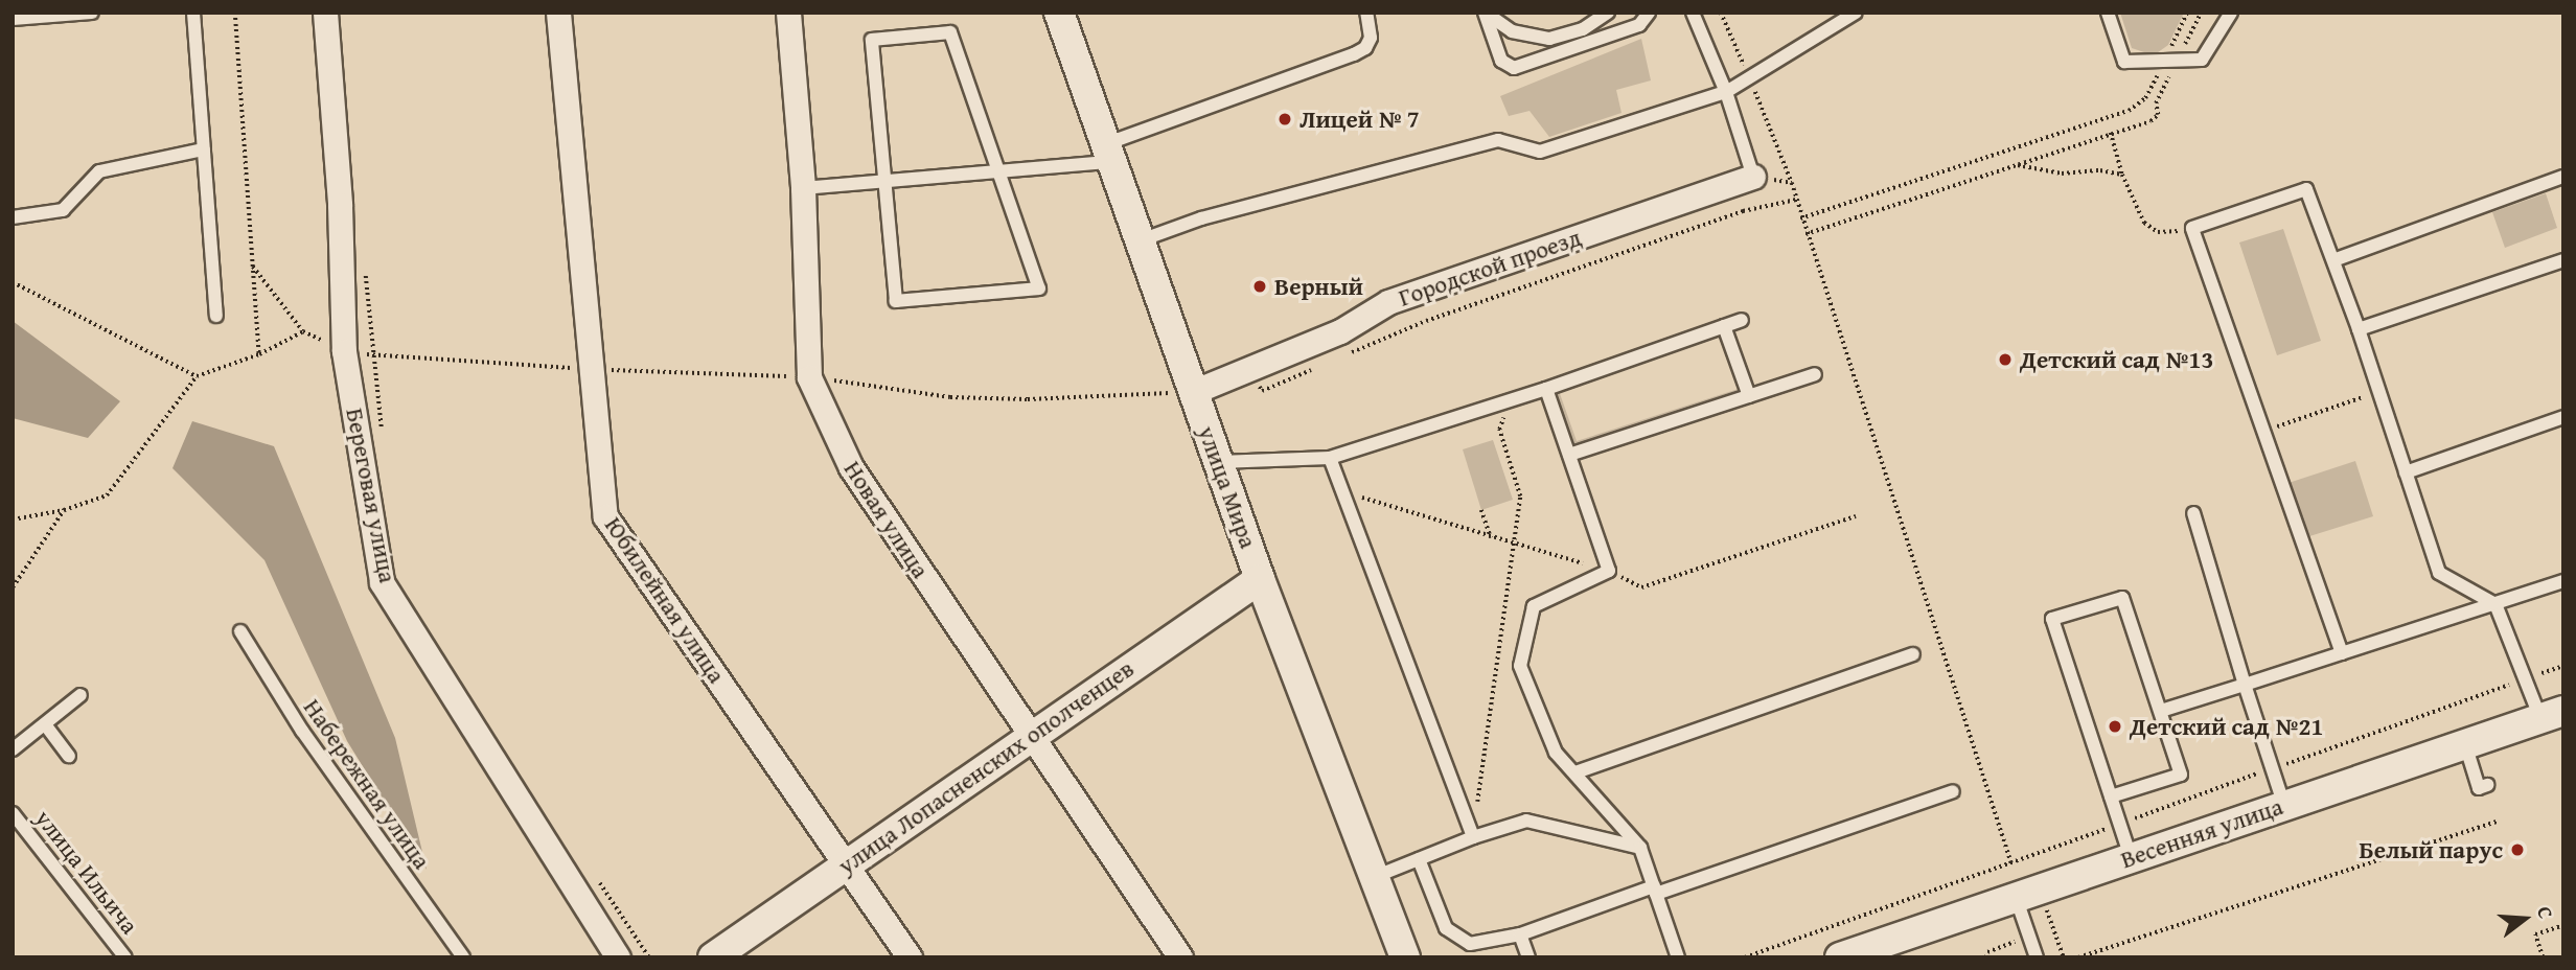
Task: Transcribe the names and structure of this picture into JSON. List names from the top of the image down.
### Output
{
  "streets": {
    "street": [
      "Городской проезд",
      "улица Мира",
      "Береговая улица",
      "Новая улица",
      "Юбилейная улица",
      "улица Лопасненских ополченцев",
      "Весенняя улица"
    ],
    "lane": ["Набережная улица", "улица Ильича"]
  },
  "crossings": [
    ["Городской проезд", "улица Мира"],
    ["улица Мира", "улица Лопасненских ополченцев"],
    ["Новая улица", "улица Лопасненских ополченцев"],
    ["Юбилейная улица", "улица Лопасненских ополченцев"]
  ],
  "places": [
    "Лицей № 7",
    "Верный",
    "Детский сад №13",
    "Детский сад №21",
    "Белый парус"
  ],
  "north": "right"
}
